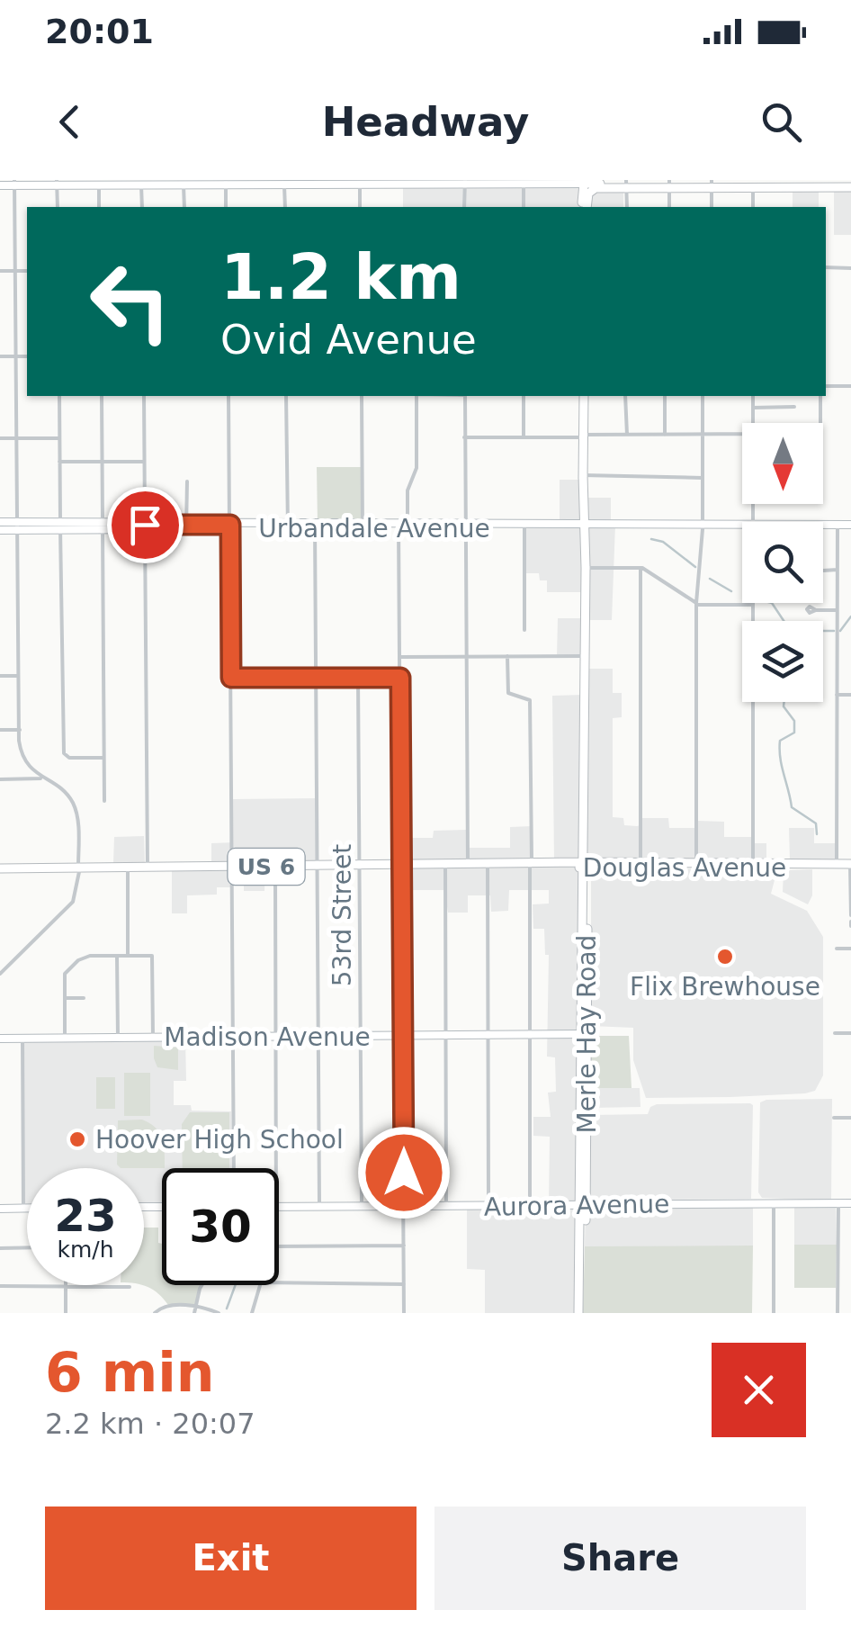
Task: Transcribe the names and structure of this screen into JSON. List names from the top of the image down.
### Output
{
  "streets": {
    "main road": ["US 6", "Douglas Avenue", "Merle Hay Road"],
    "street": [
      "Urbandale Avenue",
      "53rd Street",
      "Madison Avenue",
      "Aurora Avenue"
    ]
  },
  "crossings": [
    ["Urbandale Avenue", "Merle Hay Road"],
    ["Douglas Avenue", "53rd Street"],
    ["Douglas Avenue", "Merle Hay Road"],
    ["53rd Street", "Madison Avenue"],
    ["53rd Street", "Aurora Avenue"],
    ["Merle Hay Road", "Madison Avenue"],
    ["Merle Hay Road", "Aurora Avenue"]
  ],
  "places": ["Flix Brewhouse", "Hoover High School"],
  "north": "bottom",
  "page": {
    "status": "20:01",
    "header": "Headway",
    "turn": ["1.2 km", "Ovid Avenue"],
    "speed": "23 km/h",
    "limit": "30",
    "heading": ["6 min", "2.2 km · 20:07"],
    "buttons": ["Exit", "Share"]
  }
}
